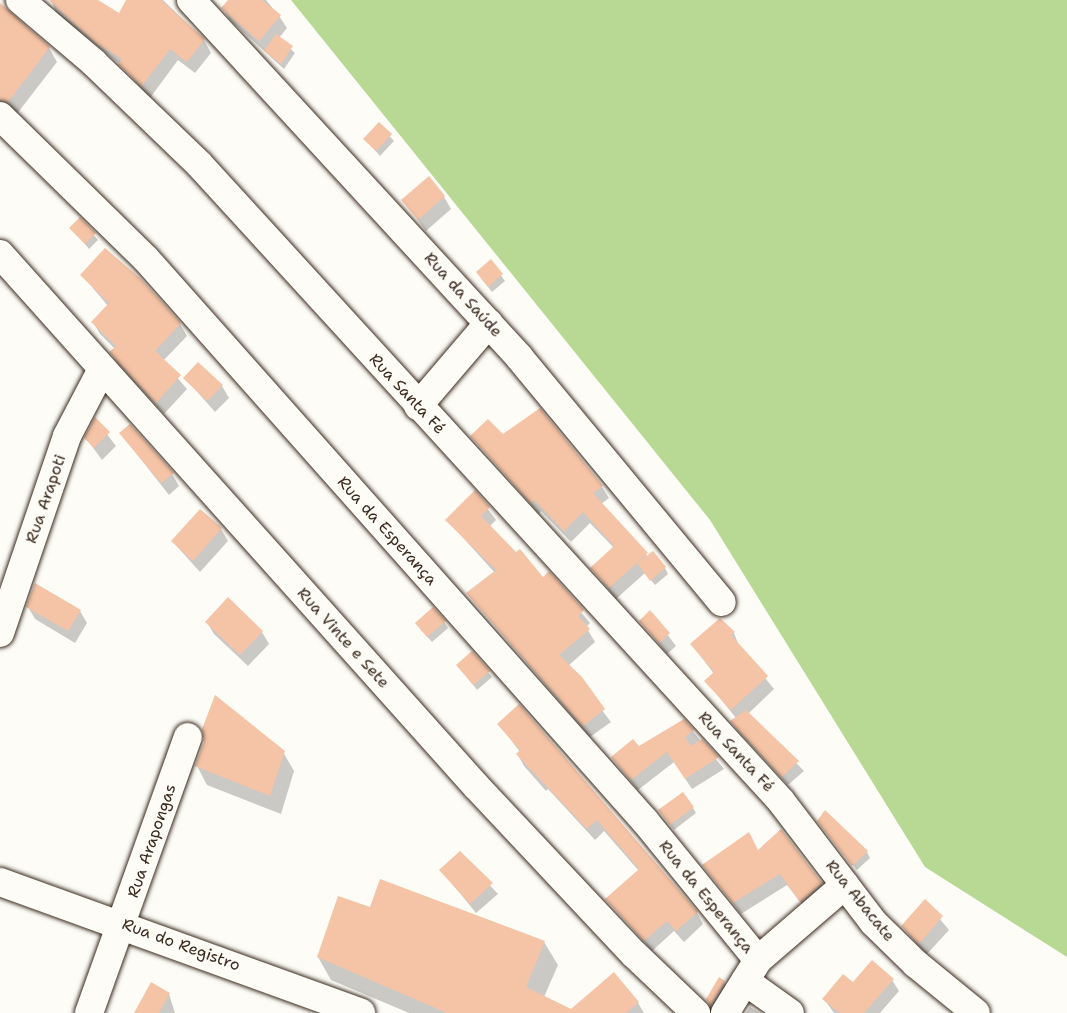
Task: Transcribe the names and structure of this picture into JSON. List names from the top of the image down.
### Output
{
  "streets": {
    "street": [
      "Rua da Saúde",
      "Rua Santa Fé",
      "Rua Arapoti",
      "Rua da Esperança",
      "Rua Vinte e Sete",
      "Rua Arapongas",
      "Rua Abacate",
      "Rua do Registro"
    ]
  },
  "crossings": [
    ["Rua Santa Fé", "Rua Abacate"],
    ["Rua Arapoti", "Rua Vinte e Sete"],
    ["Rua Arapongas", "Rua do Registro"]
  ]
}
